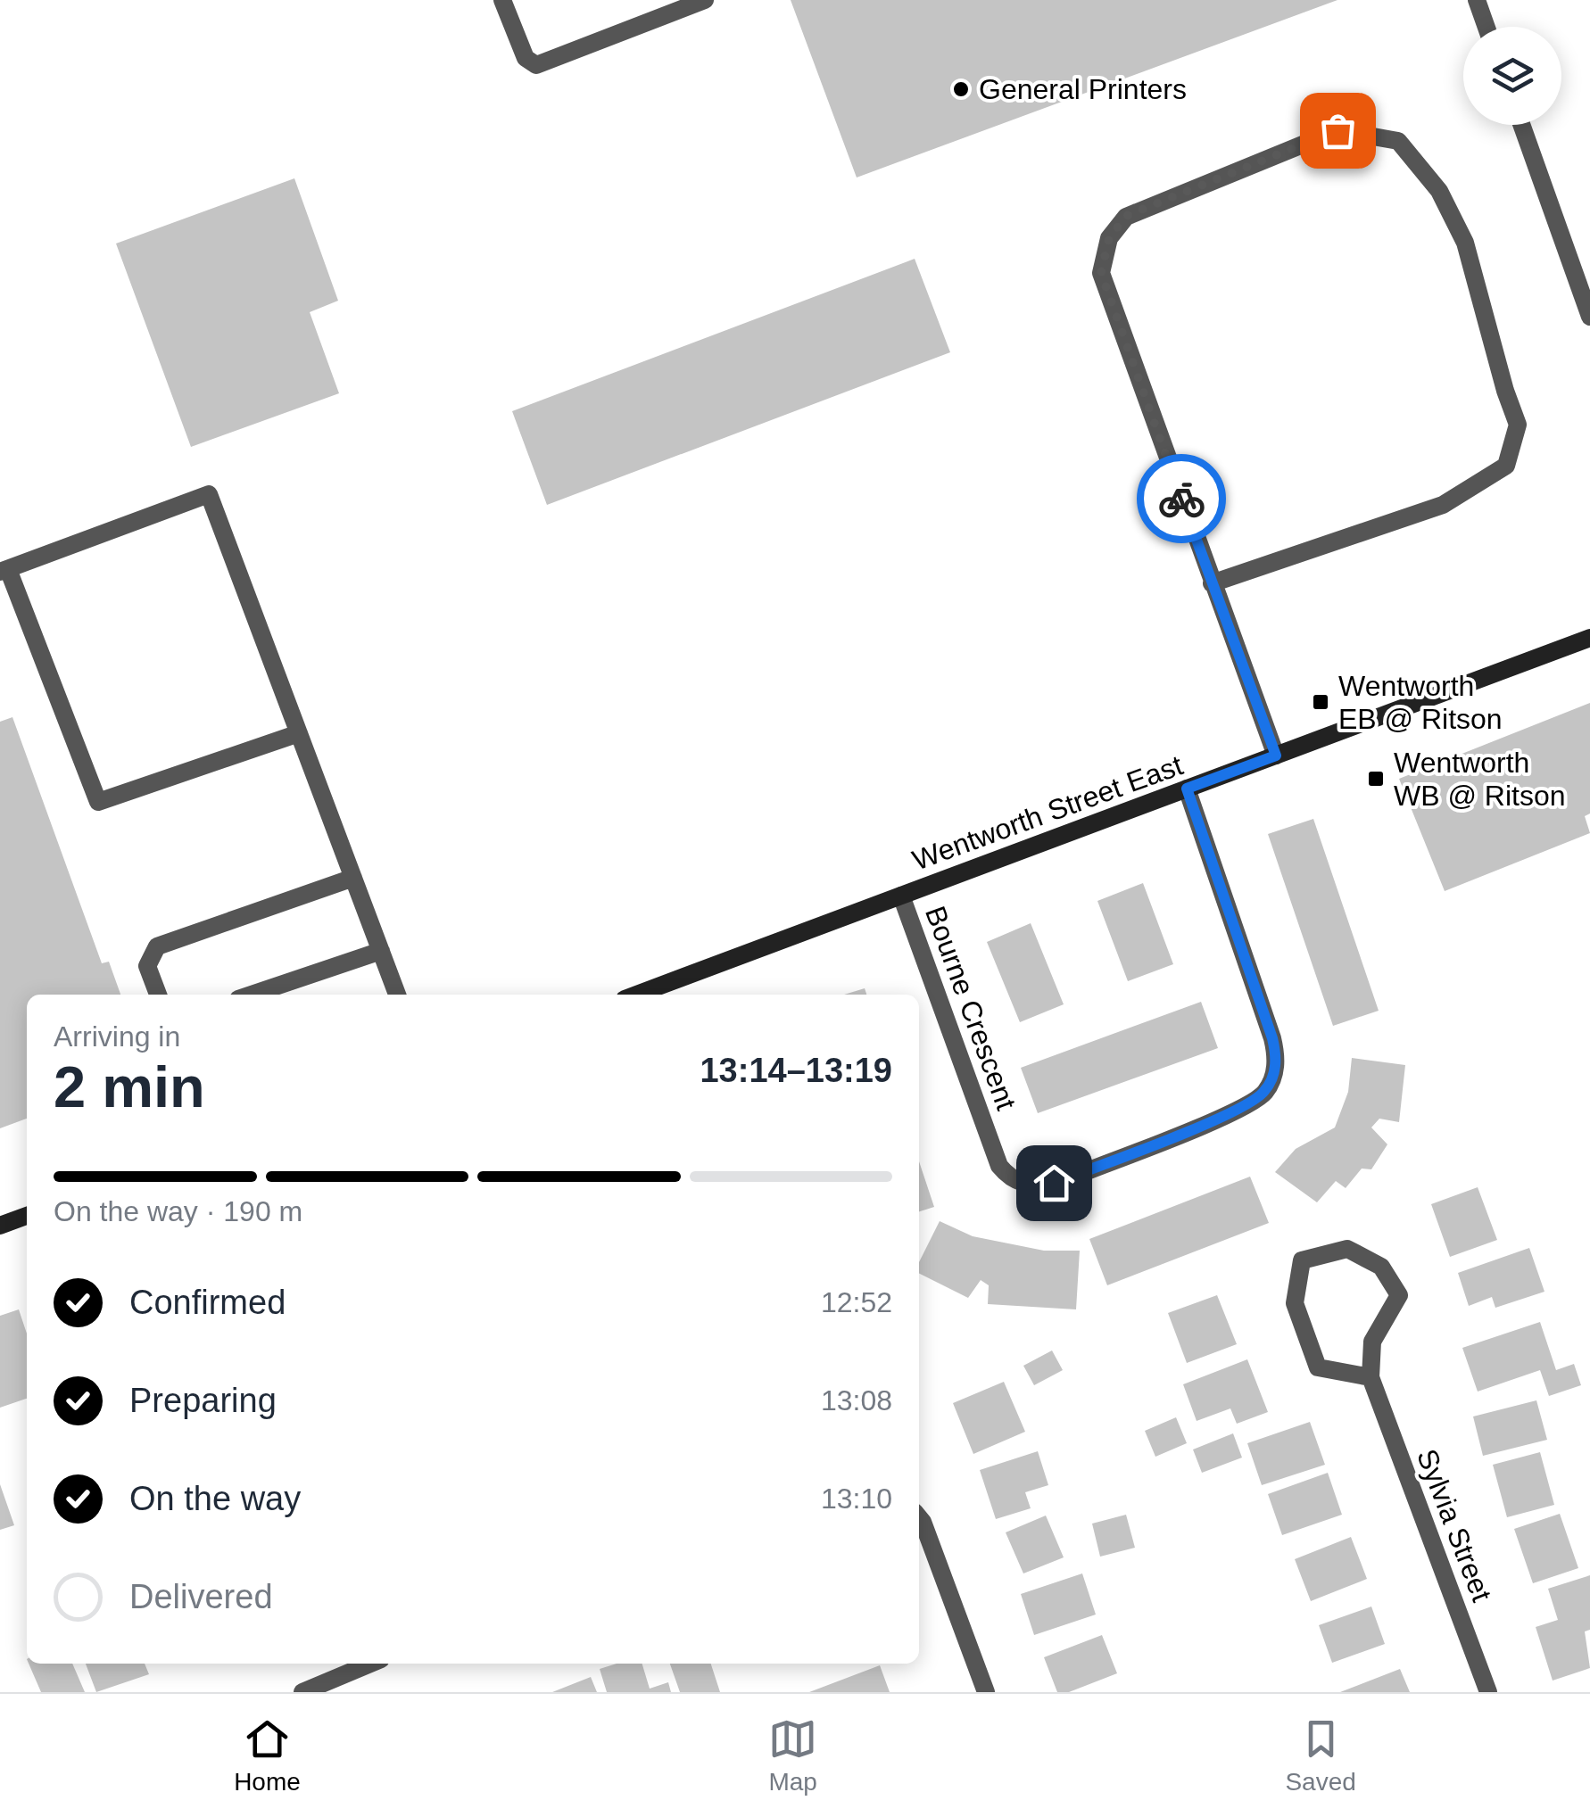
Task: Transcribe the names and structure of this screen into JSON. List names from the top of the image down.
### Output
{
  "streets": {
    "main road": ["Wentworth Street East"],
    "street": ["Bourne Crescent", "Sylvia Street"]
  },
  "crossings": [
    ["Wentworth Street East", "Bourne Crescent"]
  ],
  "places": {
    "other": ["General Printers"],
    "transit": ["Wentworth EB @ Ritson", "Wentworth WB @ Ritson"]
  },
  "page": {
    "heading": ["2 min", "Arriving in", "13:14–13:19"],
    "bar": "On the way · 190 m",
    "list": [
      ["Confirmed", "12:52"],
      ["Preparing", "13:08"],
      ["On the way", "13:10"],
      "Delivered"
    ],
    "tabs": ["Home", "Map", "Saved"]
  }
}
